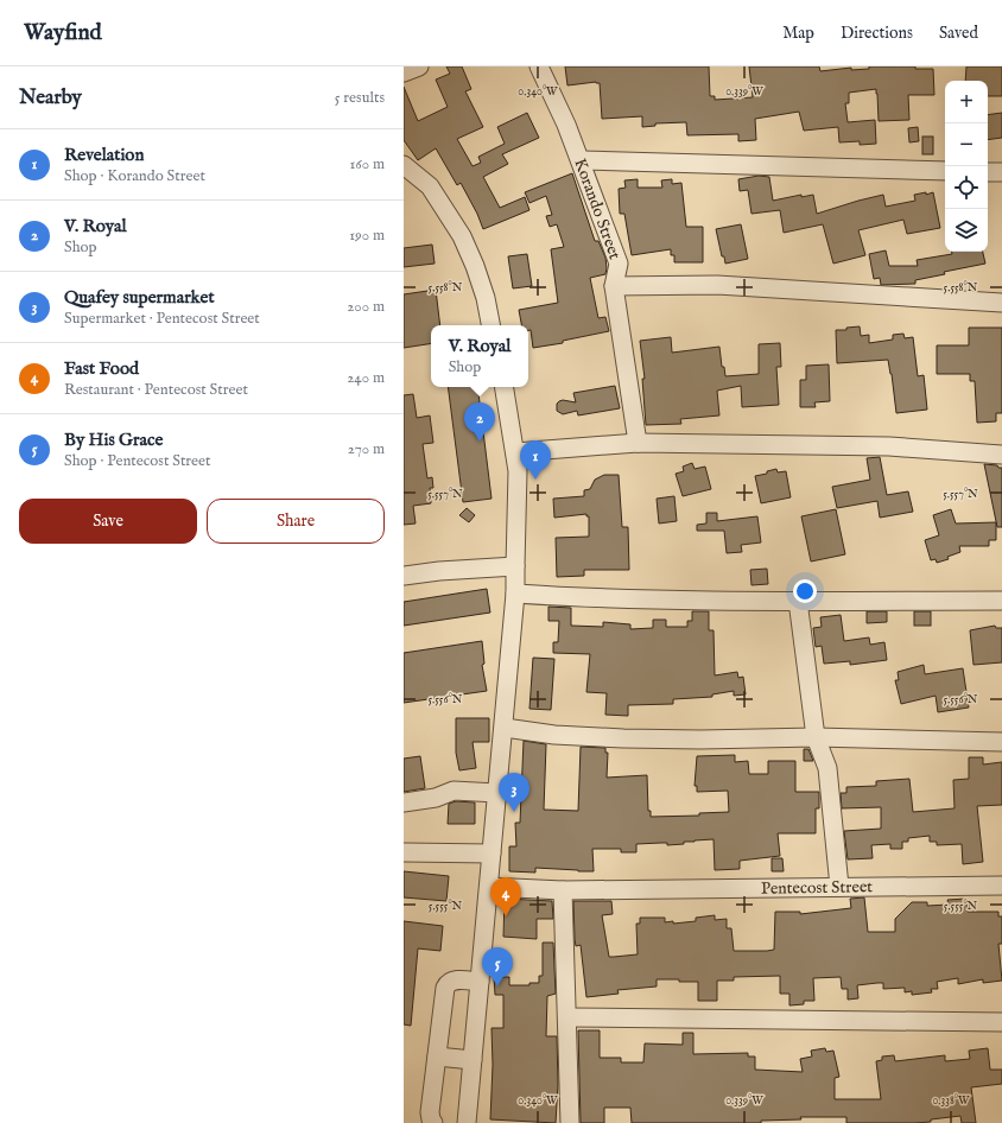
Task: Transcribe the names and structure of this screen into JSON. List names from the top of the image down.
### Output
{
  "streets": {
    "street": ["Korando Street", "Pentecost Street"]
  },
  "page": {
    "header": "Wayfind",
    "nav": ["Map", "Directions", "Saved"],
    "heading": ["Nearby", "5 results"],
    "map_buttons": ["+", "−"],
    "list": [
      {
        "mark": "1",
        "name": "Revelation",
        "note": "Shop · Korando Street",
        "value": "160 m"
      },
      {
        "mark": "2",
        "name": "V. Royal",
        "note": "Shop",
        "value": "190 m"
      },
      {
        "mark": "3",
        "name": "Quafey supermarket",
        "note": "Supermarket · Pentecost Street",
        "value": "200 m"
      },
      {
        "mark": "4",
        "name": "Fast Food",
        "note": "Restaurant · Pentecost Street",
        "value": "240 m"
      },
      {
        "mark": "5",
        "name": "By His Grace",
        "note": "Shop · Pentecost Street",
        "value": "270 m"
      }
    ],
    "popup": ["V. Royal", "Shop"],
    "pins": [
      "2",
      "1",
      "3",
      "4",
      "5"
    ],
    "buttons": ["Save", "Share"]
  },
  "coordinates": [
    "0.340°W",
    "0.339°W",
    "5.558°N",
    "5.557°N",
    "5.556°N",
    "5.555°N",
    "0.338°W"
  ]
}
